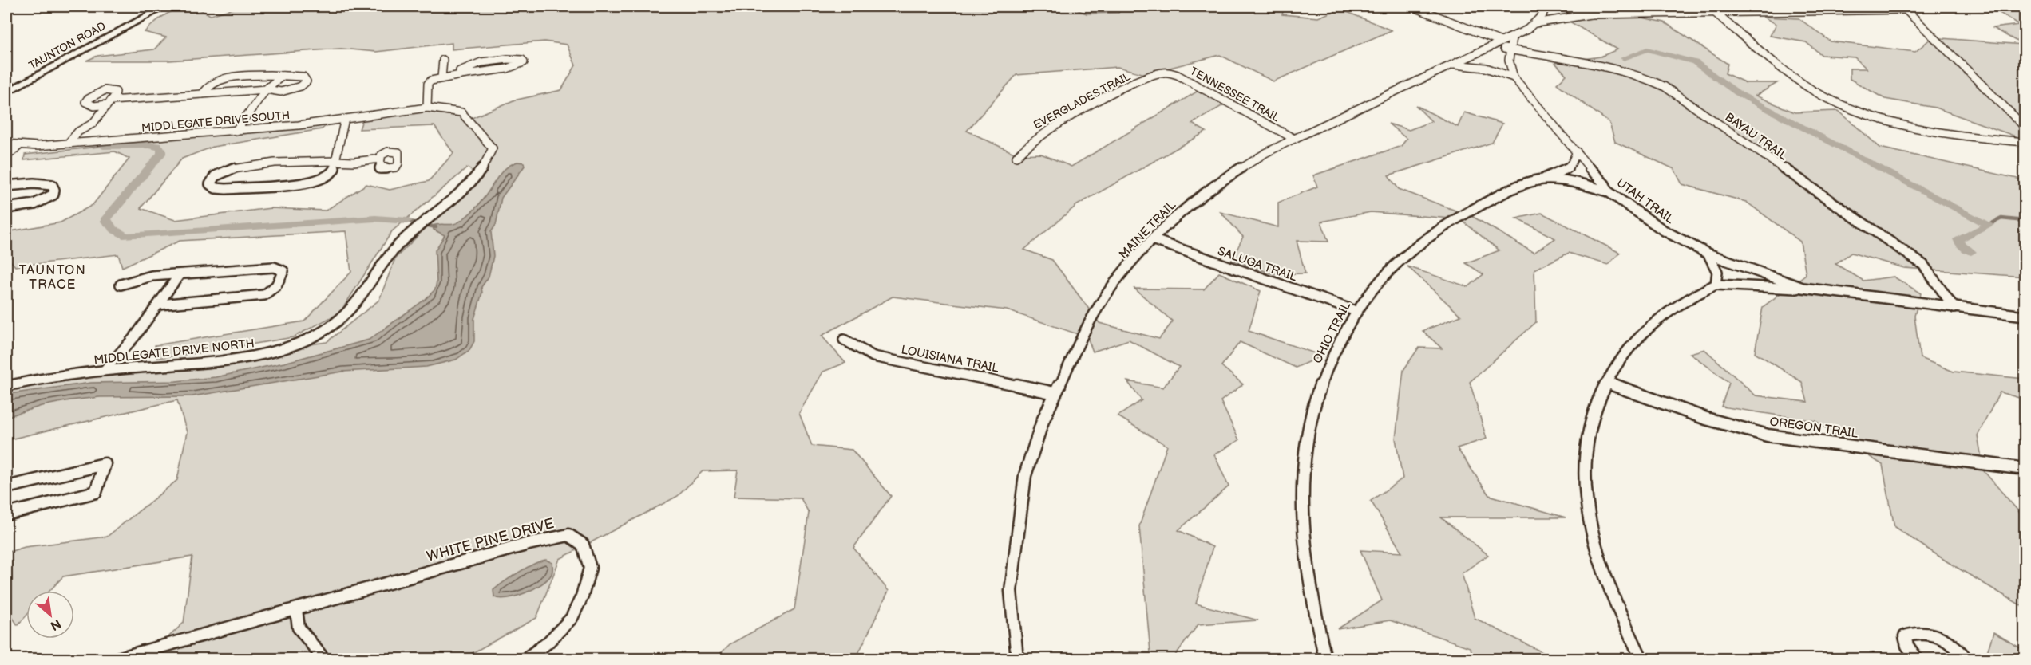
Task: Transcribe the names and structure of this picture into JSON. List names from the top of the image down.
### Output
{
  "streets": {
    "street": [
      "TAUNTON ROAD",
      "TENNESSEE TRAIL",
      "EVERGLADES TRAIL",
      "MIDDLEGATE DRIVE SOUTH",
      "BAYAU TRAIL",
      "UTAH TRAIL",
      "MAINE TRAIL",
      "SALUGA TRAIL",
      "OHIO TRAIL",
      "MIDDLEGATE DRIVE NORTH",
      "LOUISIANA TRAIL",
      "OREGON TRAIL",
      "WHITE PINE DRIVE"
    ]
  },
  "crossings": [
    ["TENNESSEE TRAIL", "EVERGLADES TRAIL"],
    ["TENNESSEE TRAIL", "MAINE TRAIL"],
    ["MIDDLEGATE DRIVE SOUTH", "MIDDLEGATE DRIVE NORTH"],
    ["BAYAU TRAIL", "UTAH TRAIL"],
    ["UTAH TRAIL", "MAINE TRAIL"],
    ["UTAH TRAIL", "OHIO TRAIL"],
    ["MAINE TRAIL", "SALUGA TRAIL"],
    ["MAINE TRAIL", "LOUISIANA TRAIL"],
    ["SALUGA TRAIL", "OHIO TRAIL"]
  ],
  "districts": ["TAUNTON TRACE"],
  "north": "bottom right"
}
